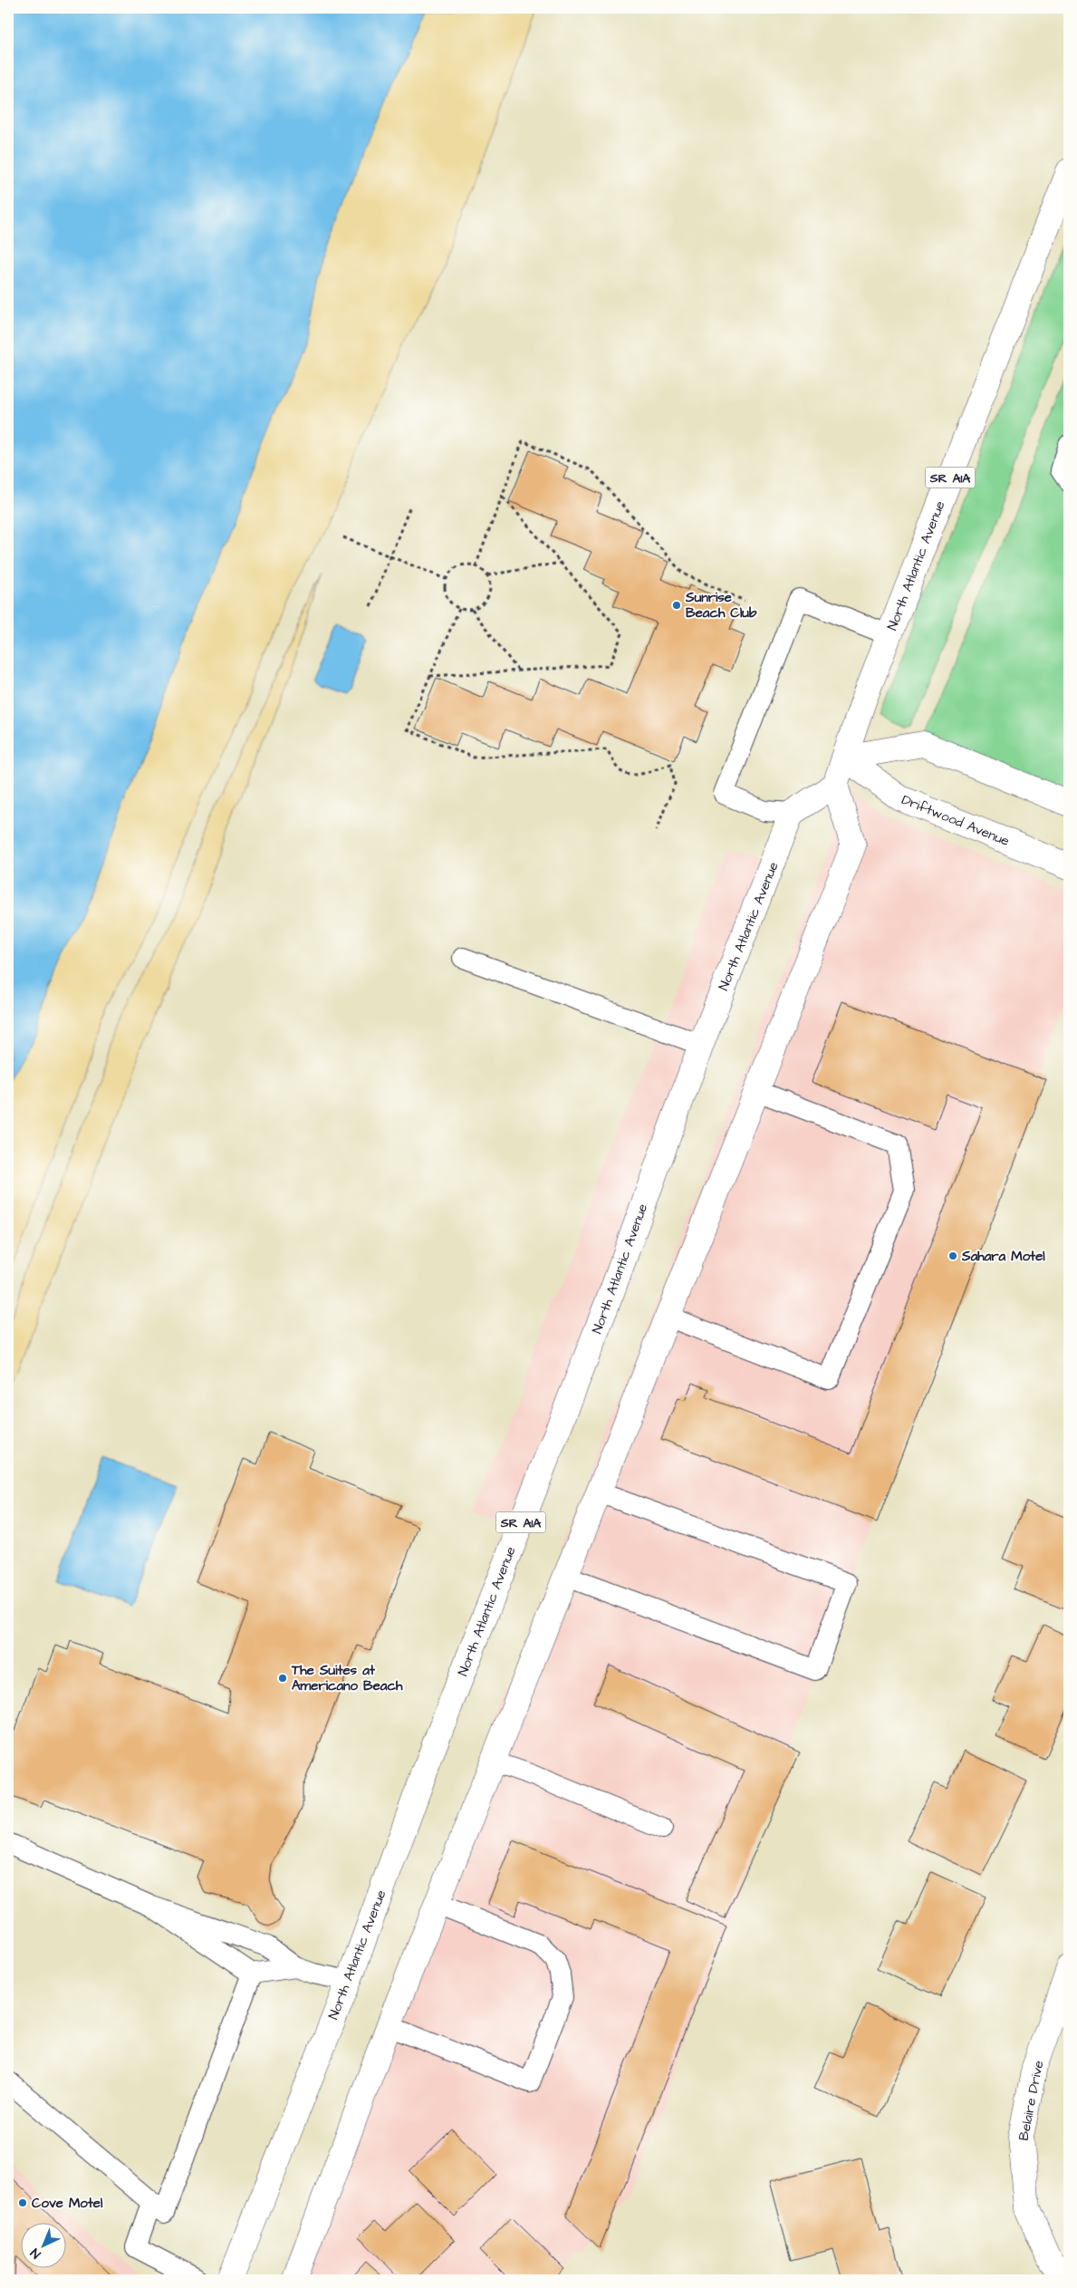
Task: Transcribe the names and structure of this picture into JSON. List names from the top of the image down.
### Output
{
  "streets": {
    "main road": [
      "SR A1A",
      "North Atlantic Avenue",
      "Driftwood Avenue",
      "Belaire Drive"
    ]
  },
  "crossings": [
    ["North Atlantic Avenue", "Driftwood Avenue"]
  ],
  "places": [
    "Sunrise Beach Club",
    "Sahara Motel",
    "The Suites at Americano Beach",
    "Cove Motel"
  ],
  "north": "bottom left"
}
